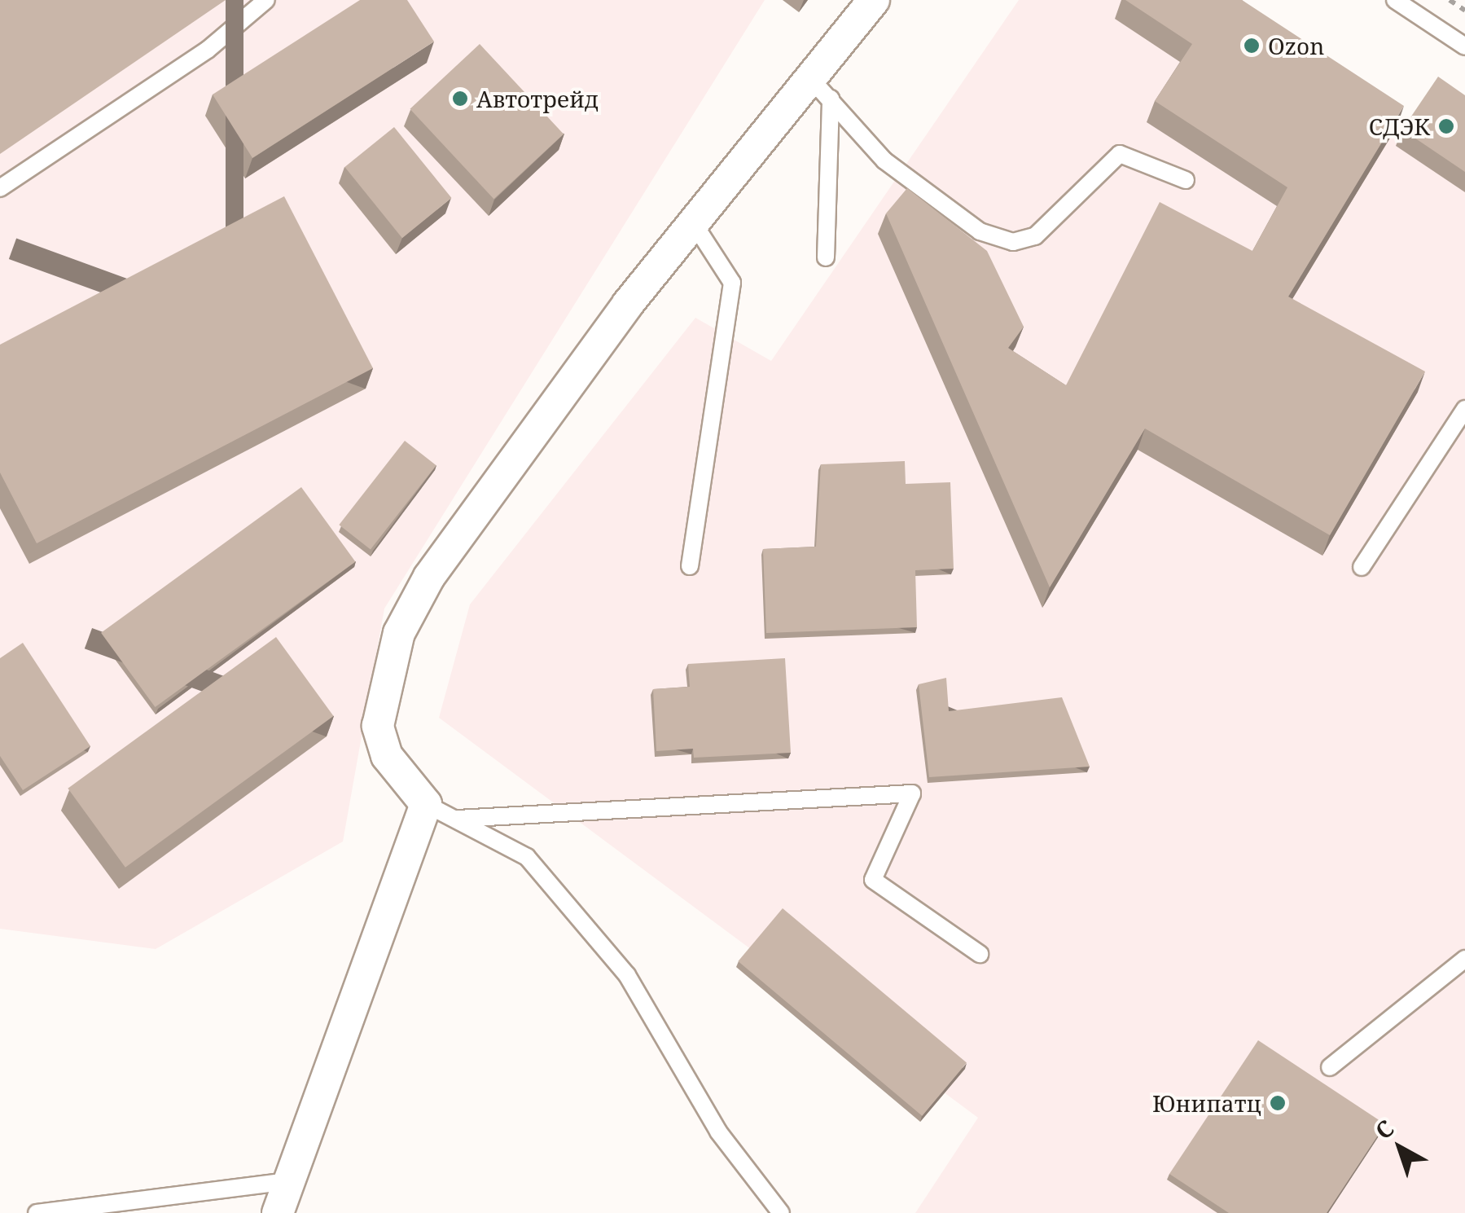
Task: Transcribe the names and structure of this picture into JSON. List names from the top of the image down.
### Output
{
  "places": [
    "Ozon",
    "Автотрейд",
    "СДЭК",
    "Юнипатц"
  ],
  "north": "top left"
}
